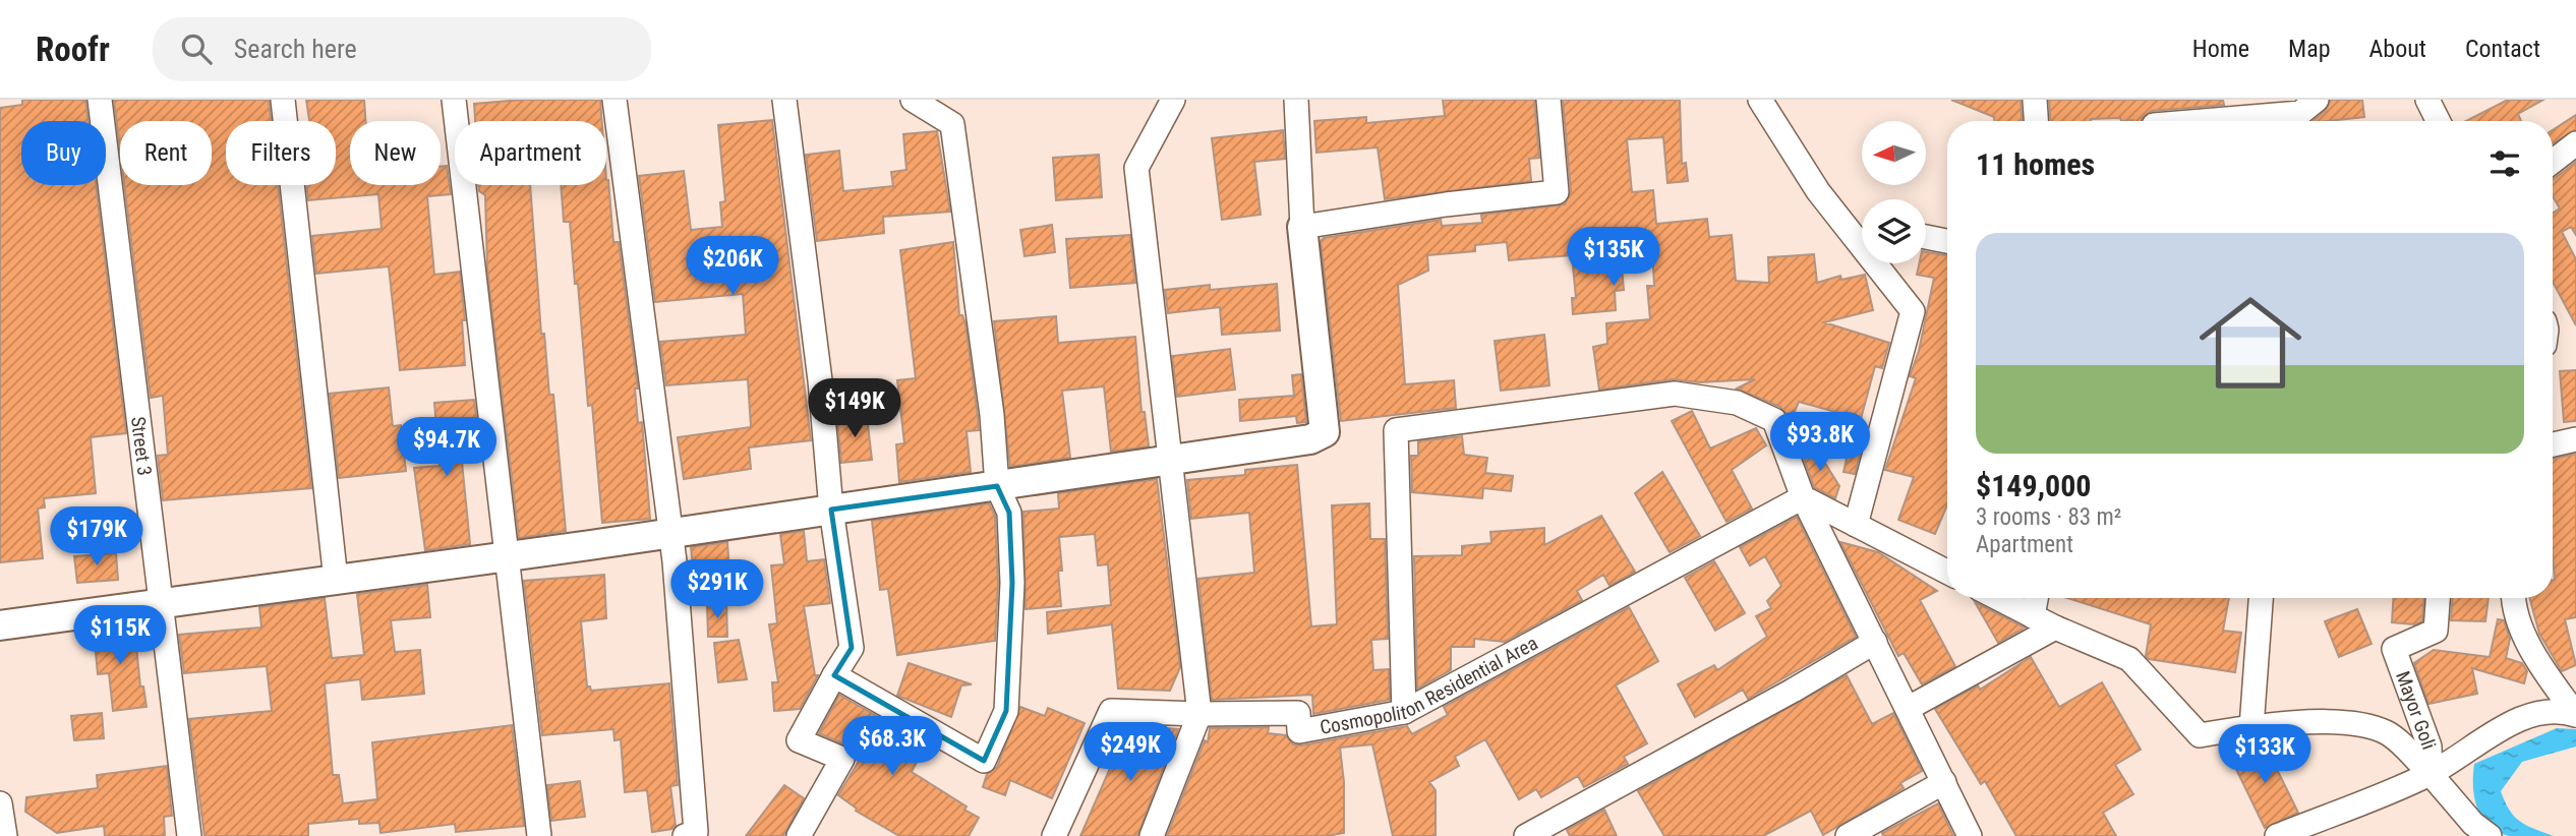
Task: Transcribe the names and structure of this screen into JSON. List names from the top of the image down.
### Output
{
  "streets": {
    "street": ["Street 3", "Cosmopoliton Residential Area", "Mayor Goli"]
  },
  "north": "left",
  "page": {
    "header": "Roofr",
    "search": "Search here",
    "nav": [
      "Home",
      "Map",
      "About",
      "Contact"
    ],
    "chip": [
      "Buy",
      "Rent",
      "Filters",
      "New",
      "Apartment"
    ],
    "heading": "11 homes",
    "list": [
      {
        "name": "$149,000",
        "note": "3 rooms · 83 m² · Apartment"
      }
    ],
    "price": [
      "$135K",
      "$206K",
      "$149K",
      "$93.8K",
      "$94.7K",
      "$179K",
      "$291K",
      "$115K",
      "$68.3K",
      "$249K",
      "$133K"
    ]
  }
}
